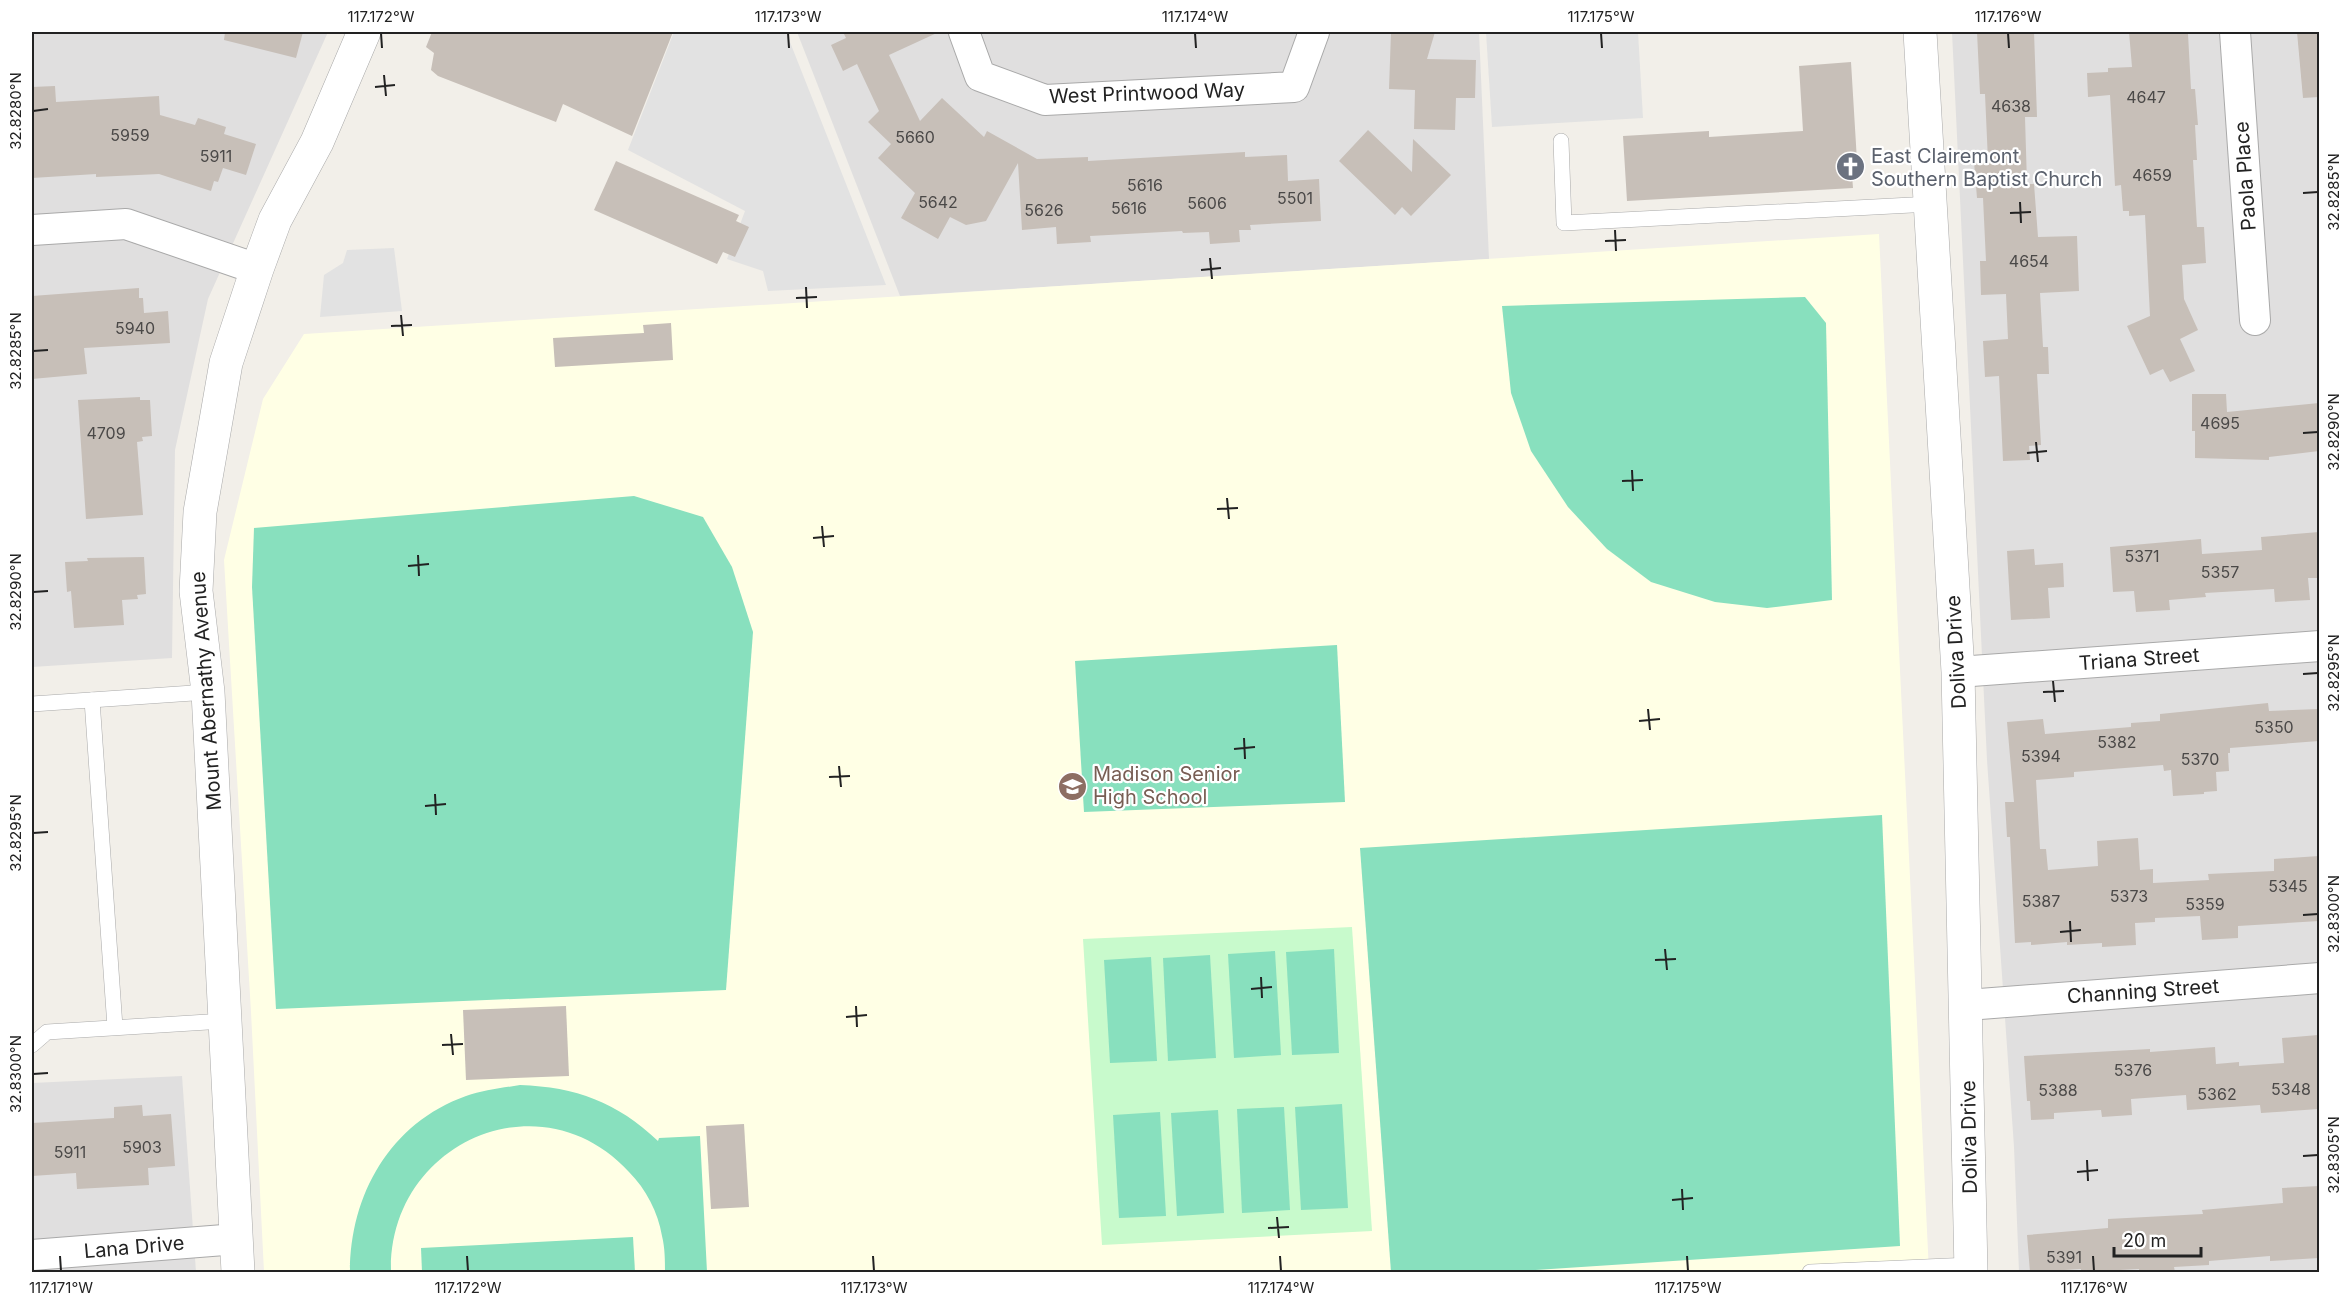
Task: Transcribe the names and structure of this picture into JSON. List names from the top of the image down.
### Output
{
  "streets": {
    "street": [
      "West Printwood Way",
      "Paola Place",
      "Doliva Drive",
      "Triana Street",
      "Mount Abernathy Avenue",
      "Channing Street",
      "Lana Drive"
    ]
  },
  "crossings": [
    ["Doliva Drive", "Triana Street"],
    ["Doliva Drive", "Channing Street"],
    ["Mount Abernathy Avenue", "Lana Drive"]
  ],
  "places": {
    "church": ["East Clairemont Southern Baptist Church"],
    "school or university": ["Madison Senior High School"]
  },
  "house_numbers": [
    "4647",
    "4638",
    "5959",
    "5660",
    "5911",
    "4659",
    "5616",
    "5501",
    "5642",
    "5606",
    "5616",
    "5626",
    "4654",
    "5940",
    "4695",
    "4709",
    "5371",
    "5357",
    "5350",
    "5382",
    "5394",
    "5370",
    "5345",
    "5373",
    "5387",
    "5359",
    "5376",
    "5348",
    "5388",
    "5362",
    "5903",
    "5911",
    "5391"
  ],
  "scale_bar": "20 m",
  "coordinates": [
    "117.172°W",
    "117.173°W",
    "117.174°W",
    "117.175°W",
    "117.176°W",
    "32.8280°N",
    "32.8285°N",
    "32.8290°N",
    "32.8295°N",
    "32.8300°N",
    "32.8305°N",
    "117.171°W"
  ]
}
